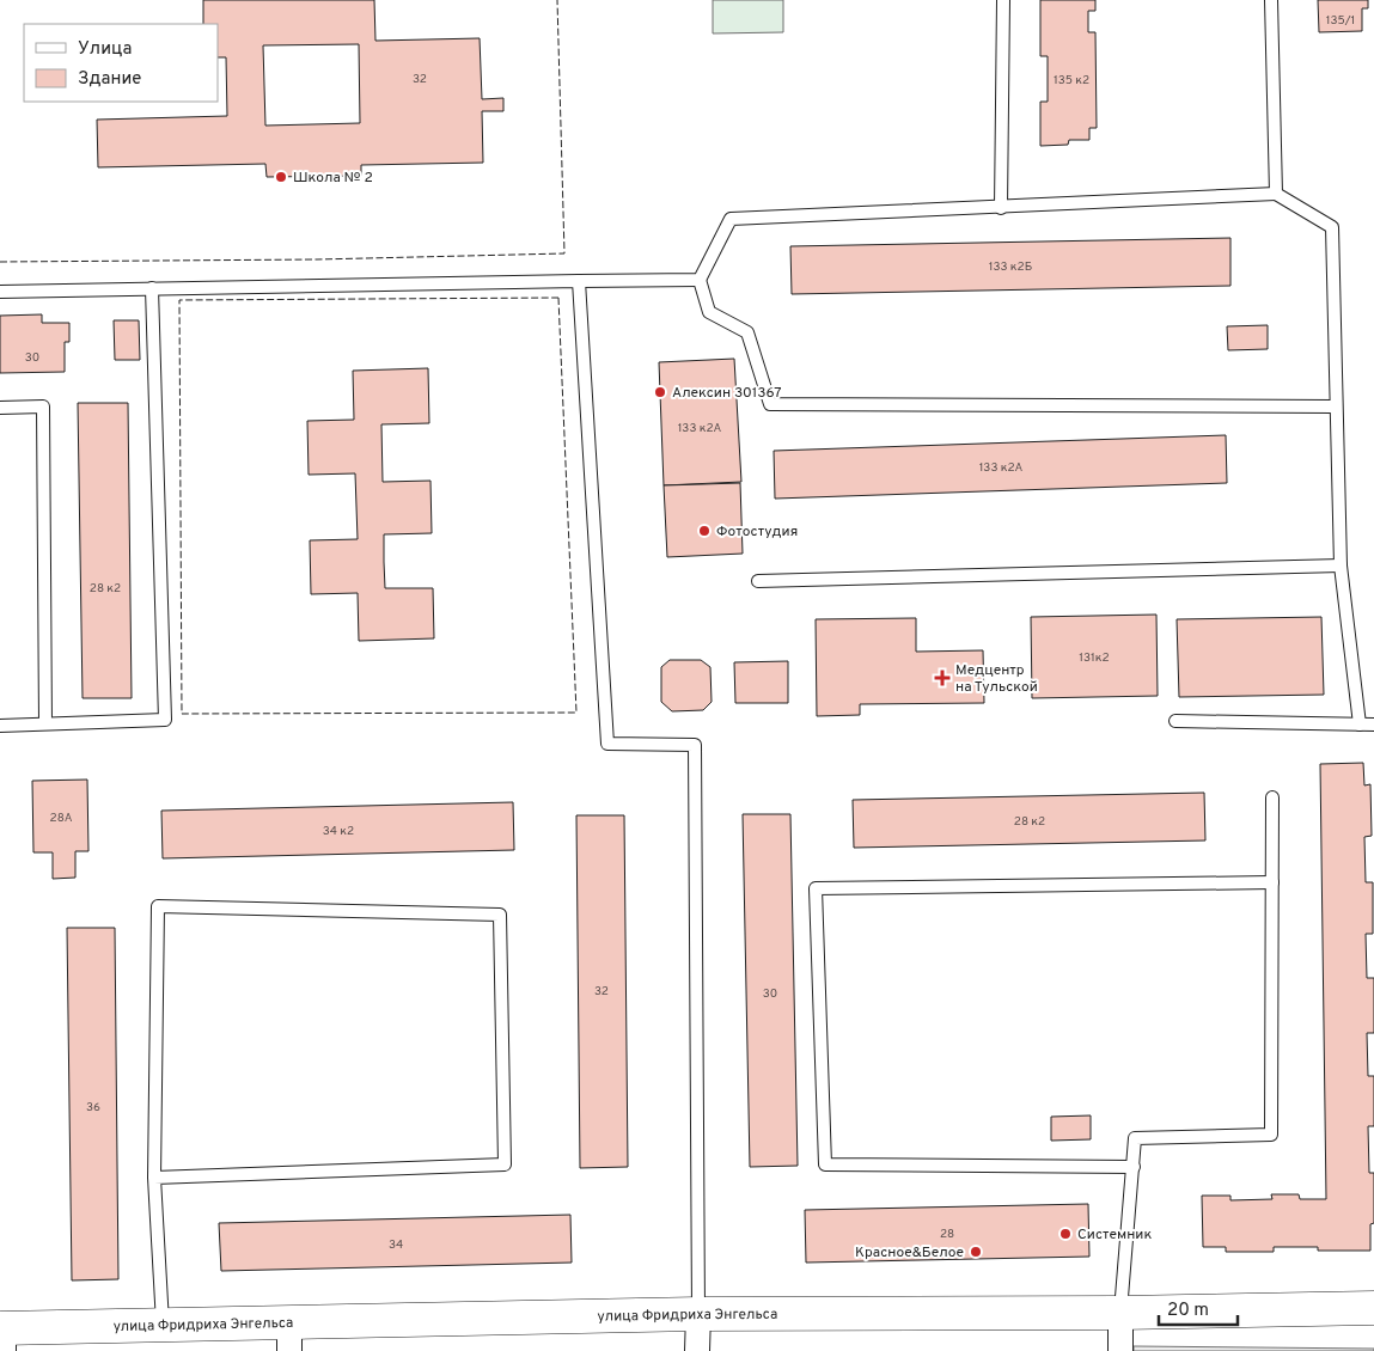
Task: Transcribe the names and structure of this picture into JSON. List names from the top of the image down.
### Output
{
  "streets": {
    "main road": ["улица Фридриха Энгельса"]
  },
  "places": {
    "other": [
      "Школа № 2",
      "Алексин 301367",
      "Фотостудия",
      "Системник",
      "Красное&Белое"
    ],
    "health": ["Медцентр на Тульской"]
  },
  "house_numbers": [
    "135/1",
    "32",
    "135 к2",
    "133 к2Б",
    "30",
    "133 к2А",
    "133 к2А",
    "28 к2",
    "131к2",
    "28А",
    "28 к2",
    "34 к2",
    "32",
    "30",
    "36",
    "28",
    "34"
  ],
  "legend": ["Улица", "Здание"],
  "scale_bar": "20 m"
}
